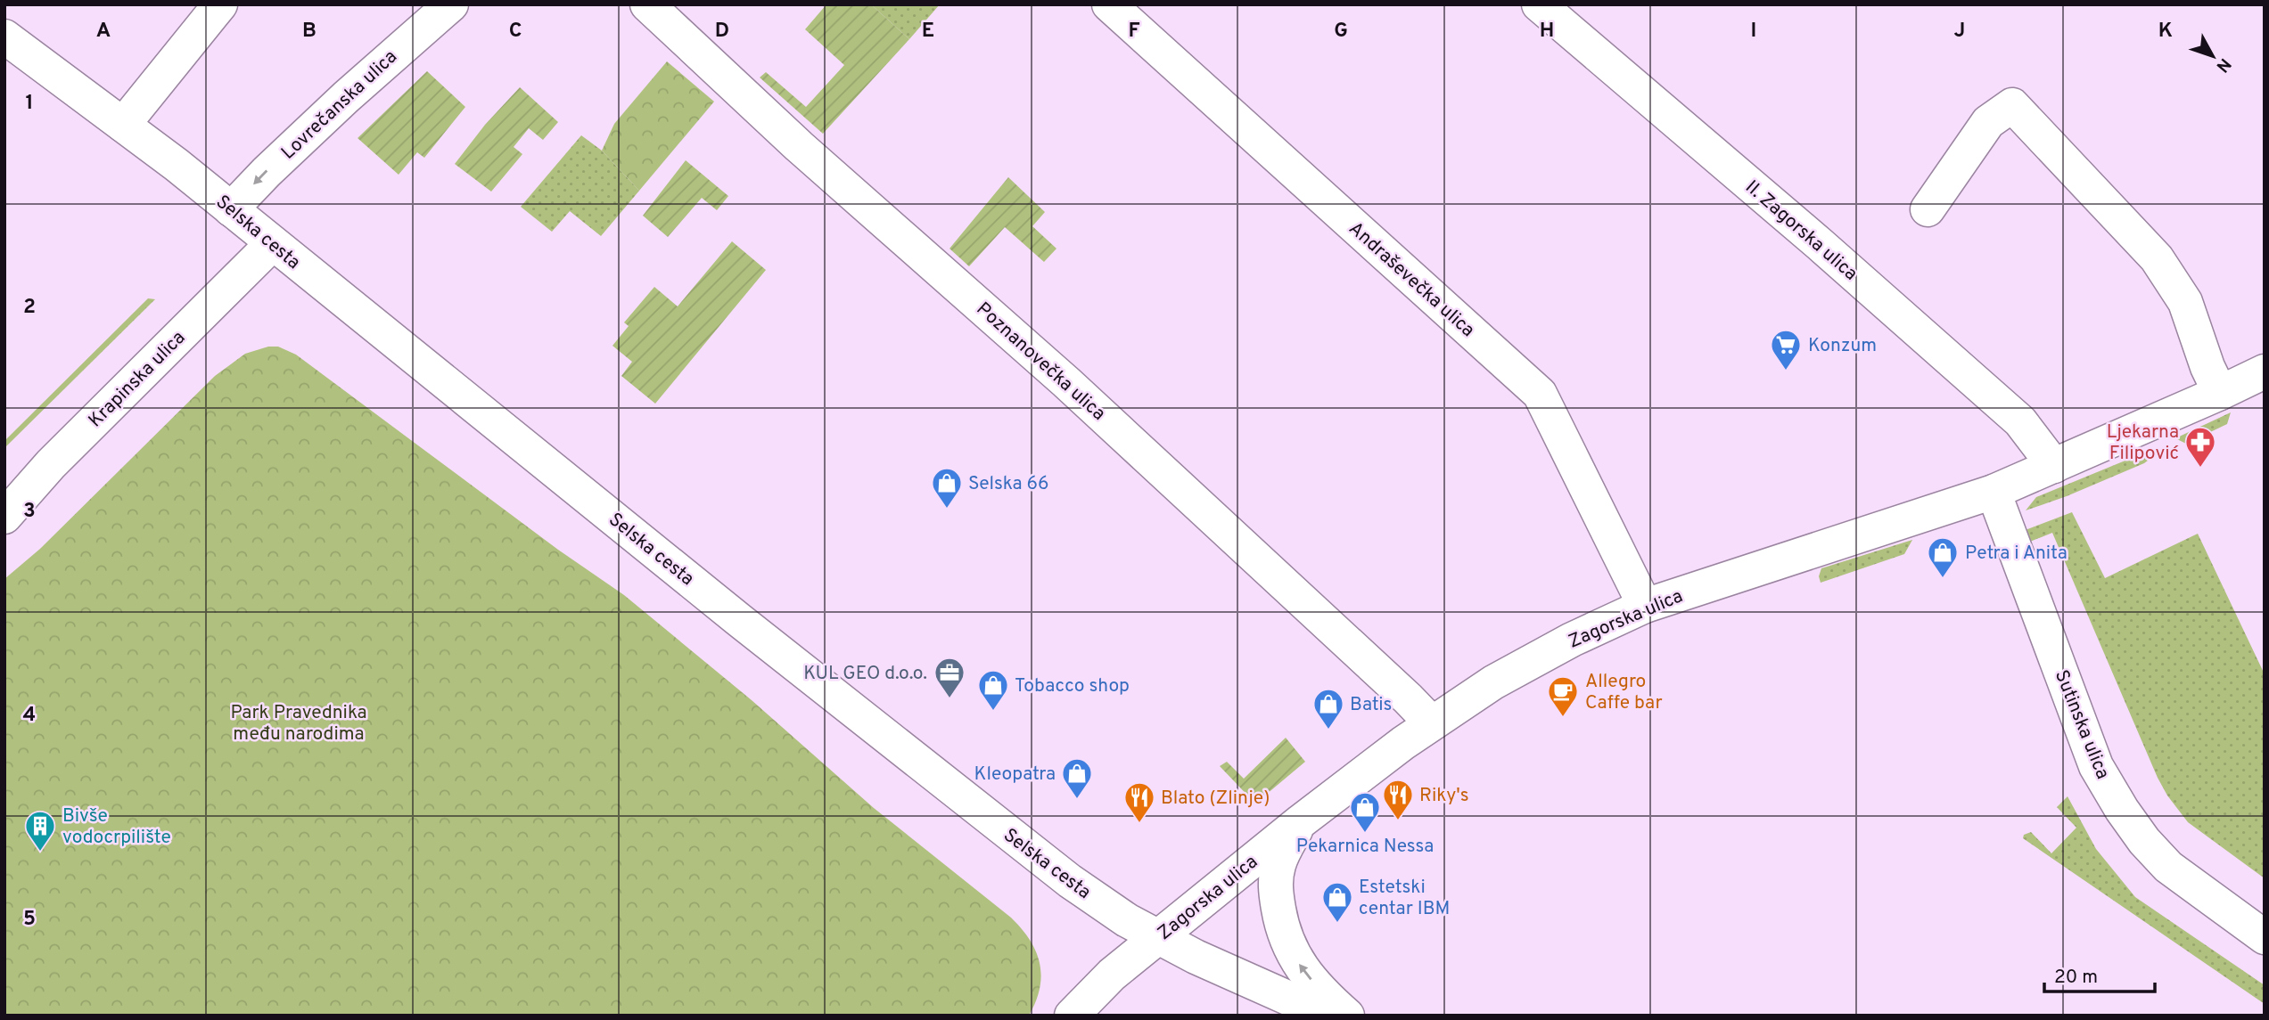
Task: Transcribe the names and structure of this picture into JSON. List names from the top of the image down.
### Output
{
  "streets": {
    "street": [
      "Lovrečanska ulica",
      "II. Zagorska ulica",
      "Selska cesta",
      "Andraševečka ulica",
      "Poznanovečka ulica",
      "Krapinska ulica",
      "Zagorska ulica",
      "Sutinska ulica"
    ]
  },
  "crossings": [
    ["Lovrečanska ulica", "Selska cesta"],
    ["II. Zagorska ulica", "Zagorska ulica"],
    ["Selska cesta", "Krapinska ulica"],
    ["Selska cesta", "Zagorska ulica"],
    ["Andraševečka ulica", "Zagorska ulica"],
    ["Poznanovečka ulica", "Zagorska ulica"],
    ["Zagorska ulica", "Sutinska ulica"]
  ],
  "parks": ["Park Pravednika među narodima"],
  "places": {
    "supermarket": ["Konzum"],
    "pharmacy": ["Ljekarna Filipović"],
    "shop": [
      "Selska 66",
      "Petra i Anita",
      "Tobacco shop",
      "Batis",
      "Kleopatra",
      "Pekarnica Nessa",
      "Estetski centar IBM"
    ],
    "office": ["KUL GEO d.o.o."],
    "cafe": ["Allegro Caffe bar"],
    "restaurant": ["Riky's", "Blato (Zlinje)"],
    "building": ["Bivše vodocrpilište"]
  },
  "scale_bar": "20 m",
  "north": "bottom right",
  "grid": {
    "columns": [
      "A",
      "B",
      "C",
      "D",
      "E",
      "F",
      "G",
      "H",
      "I",
      "J",
      "K"
    ],
    "rows": [
      "1",
      "2",
      "3",
      "4",
      "5"
    ]
  }
}
